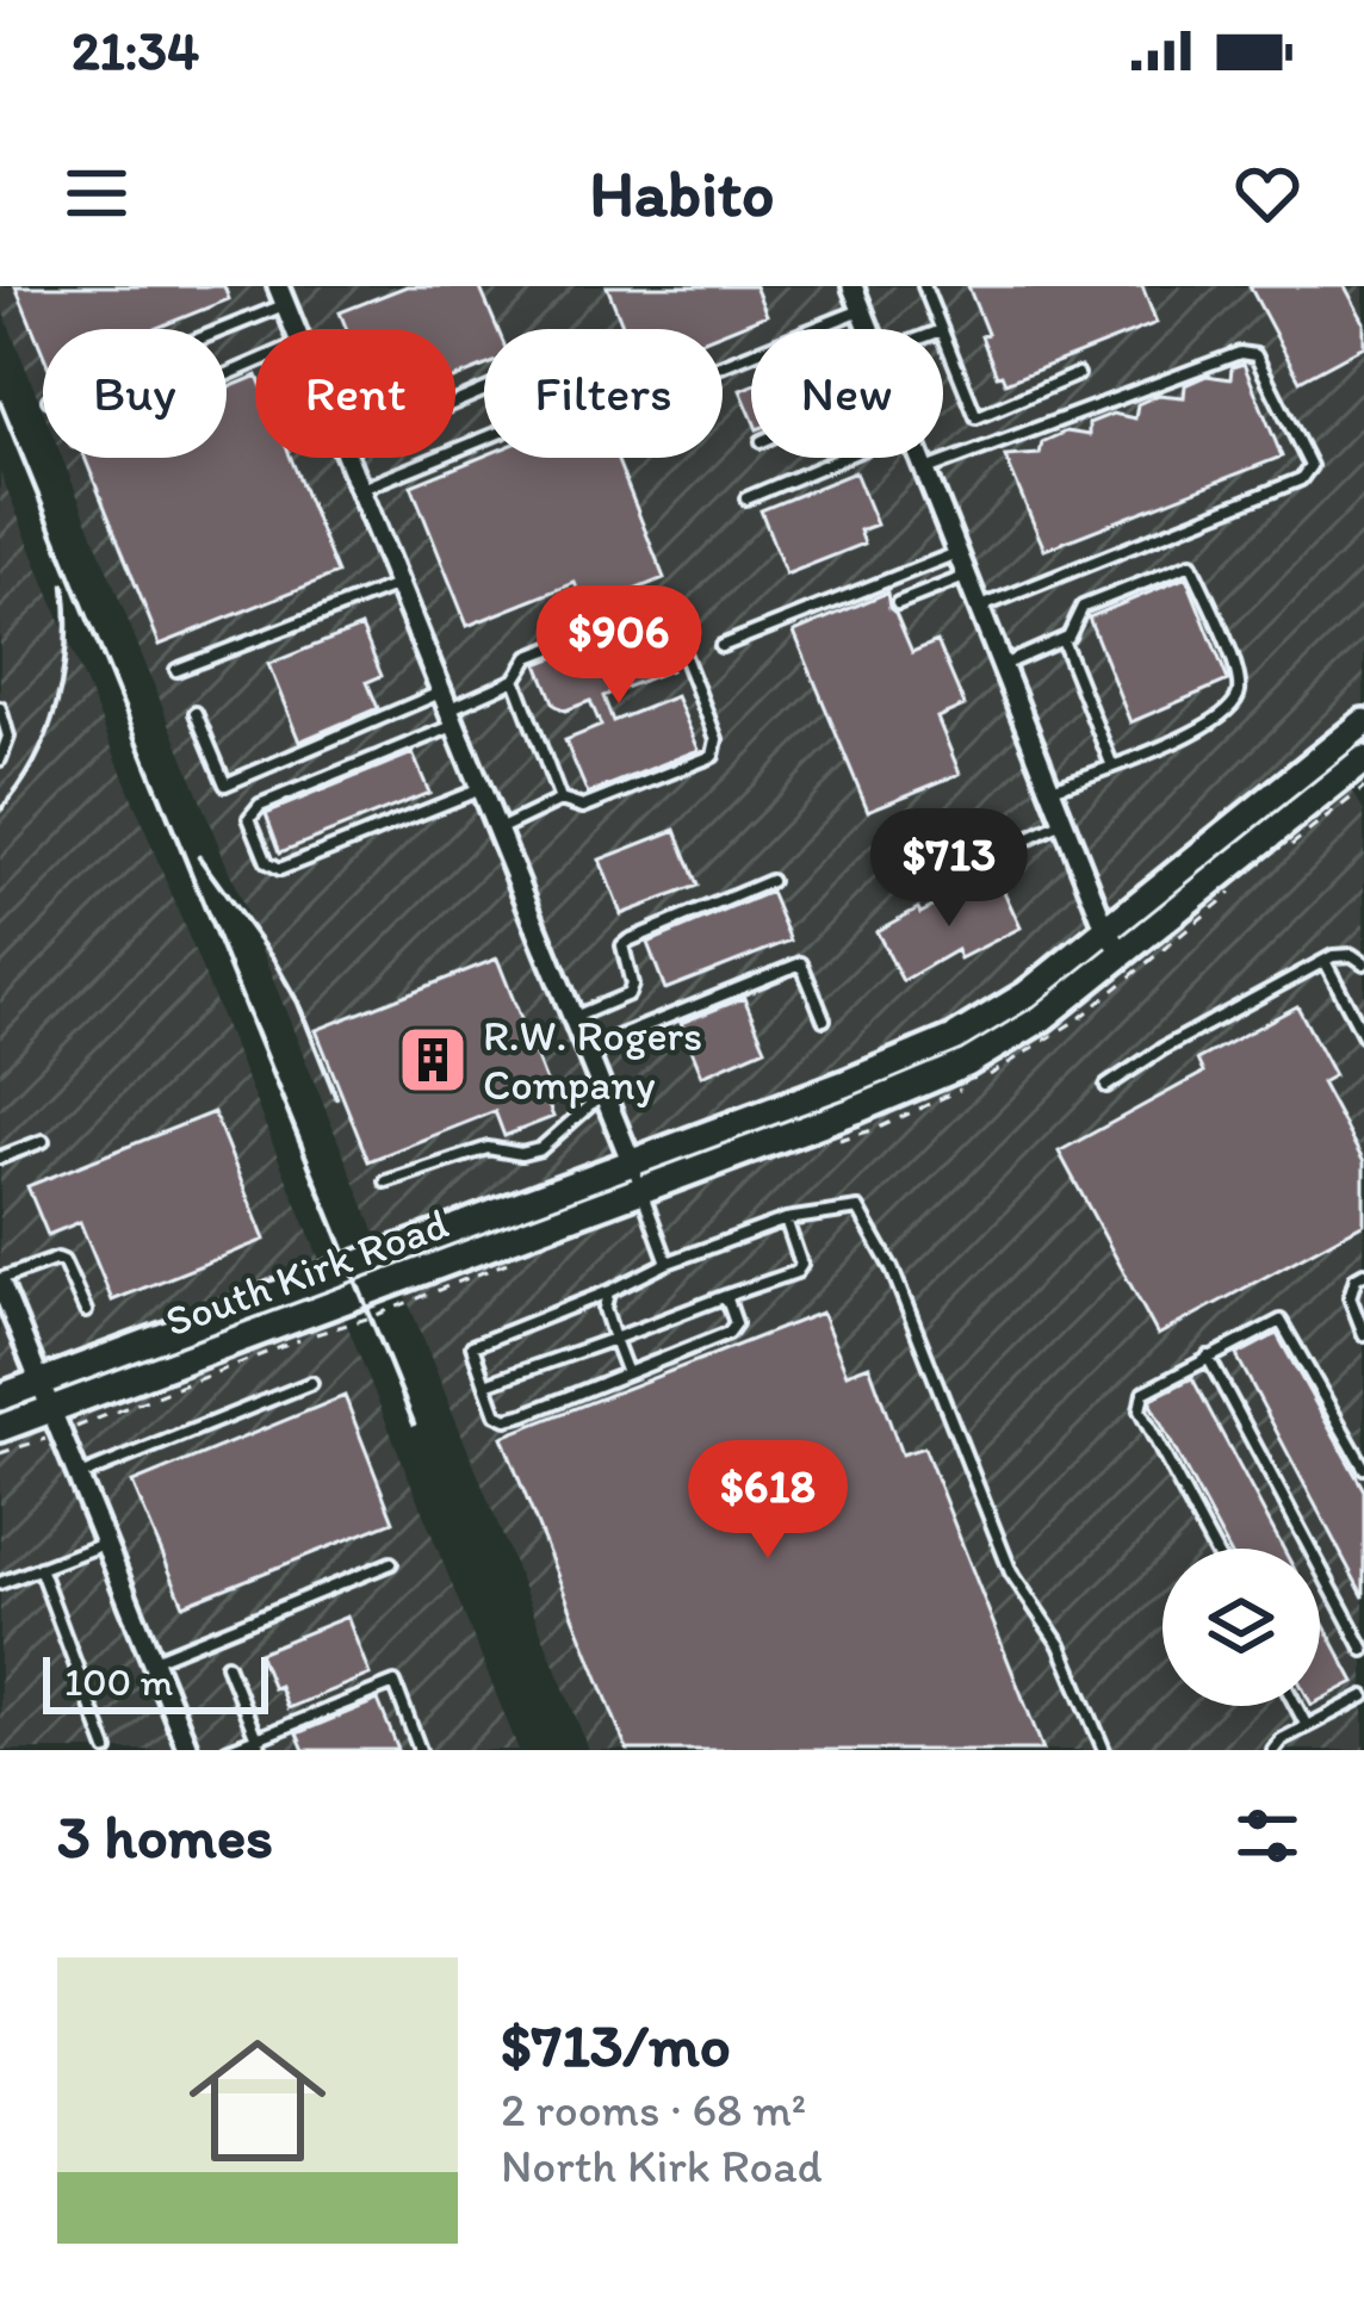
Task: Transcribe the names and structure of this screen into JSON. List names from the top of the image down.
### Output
{
  "streets": {
    "main road": ["South Kirk Road"]
  },
  "places": {
    "building": ["R.W. Rogers Company"]
  },
  "scale_bar": "100 m",
  "page": {
    "status": "21:34",
    "header": "Habito",
    "chip": [
      "Buy",
      "Rent",
      "Filters",
      "New"
    ],
    "price": ["$906", "$713", "$618"],
    "scale": "100 m",
    "heading": "3 homes",
    "list": [
      {
        "name": "$713/mo",
        "note": "2 rooms · 68 m² · North Kirk Road"
      }
    ]
  }
}
